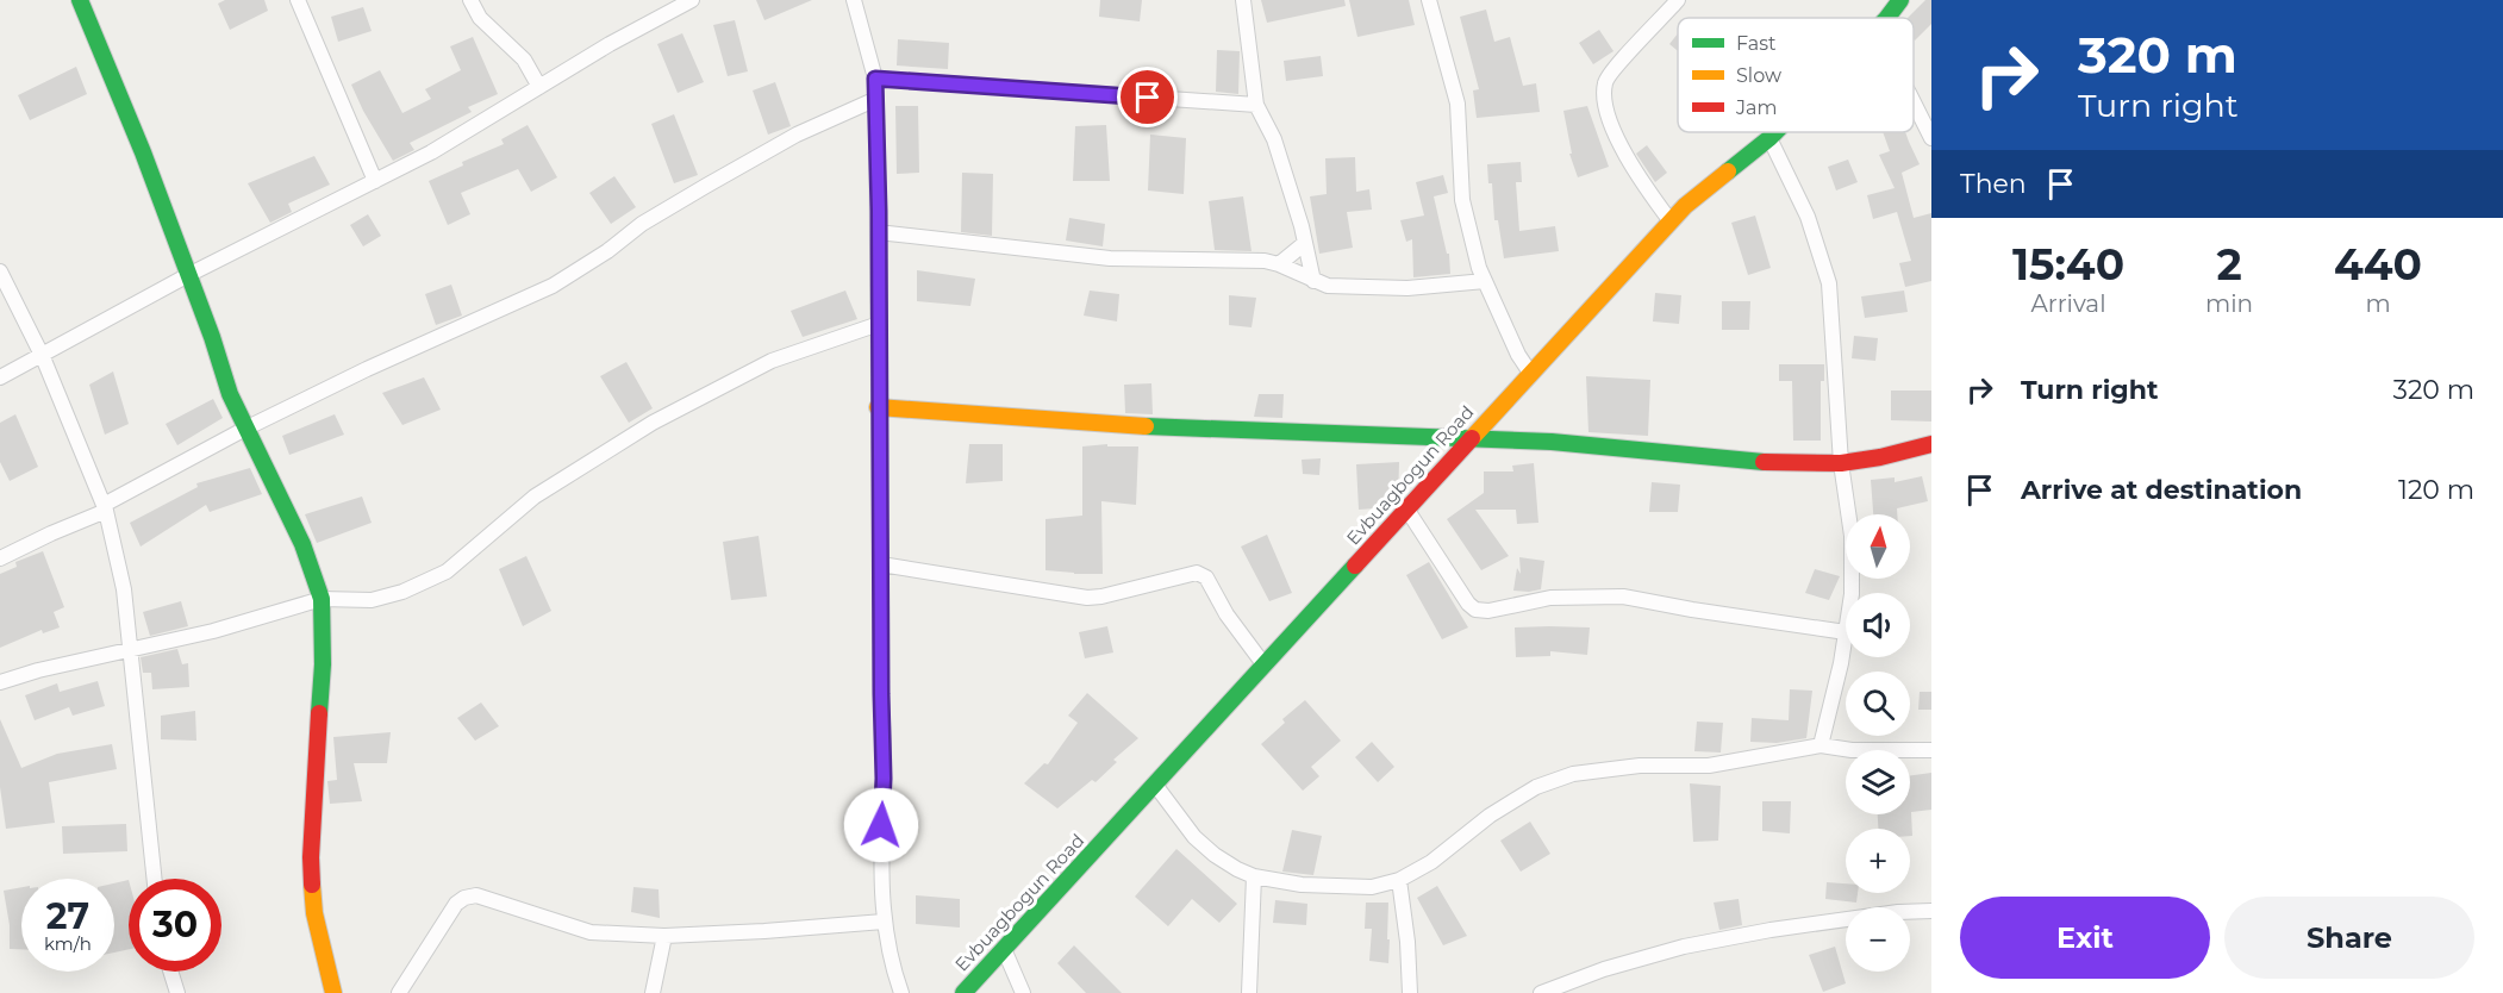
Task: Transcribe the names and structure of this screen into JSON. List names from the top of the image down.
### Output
{
  "streets": {
    "street": ["Evbuagbogun Road"]
  },
  "legend": ["Fast", "Slow", "Jam"],
  "north": "top",
  "page": {
    "turn": ["320 m", "Turn right"],
    "then": "Then",
    "eta": [
      "15:40",
      "Arrival",
      "2",
      "min",
      "440",
      "m"
    ],
    "list": [
      {
        "name": "Turn right",
        "value": "320 m"
      },
      {
        "name": "Arrive at destination",
        "value": "120 m"
      }
    ],
    "map_buttons": ["+", "−"],
    "speed": "27 km/h",
    "limit": "30",
    "buttons": ["Exit", "Share"]
  }
}
